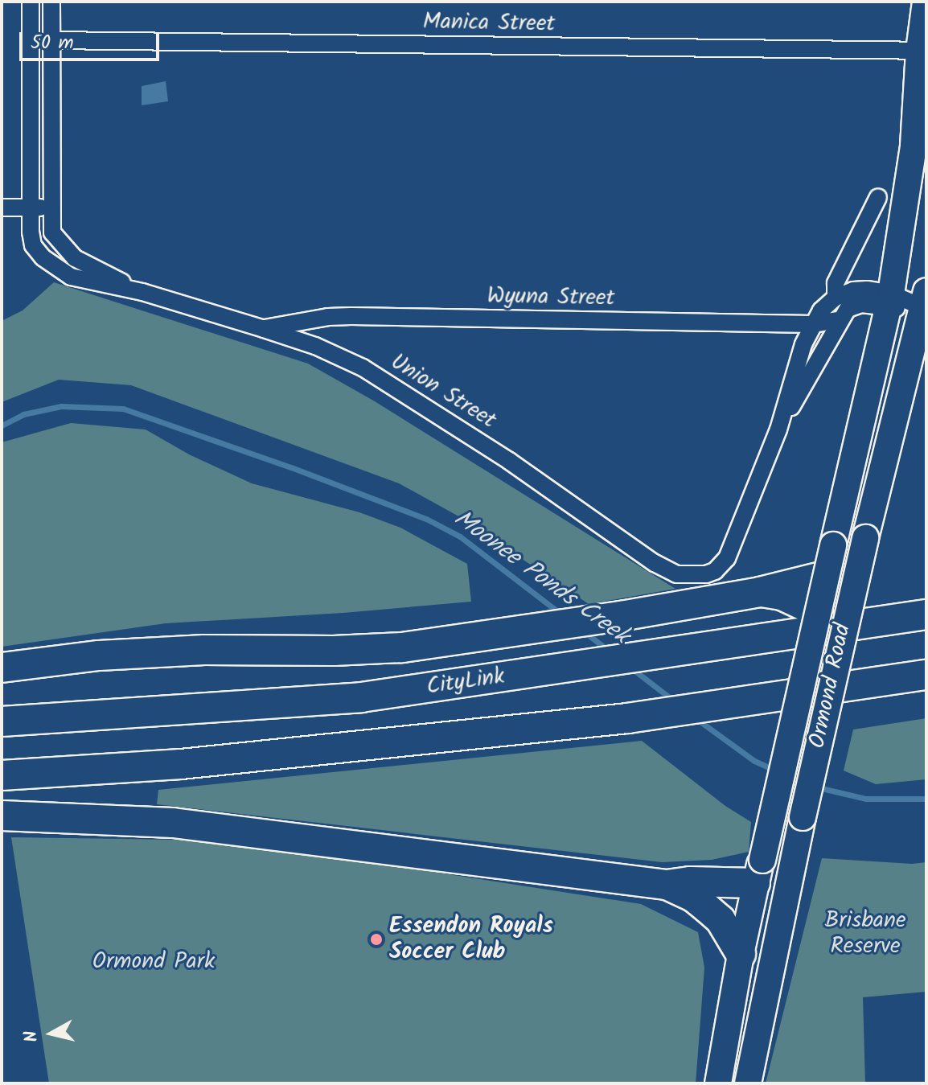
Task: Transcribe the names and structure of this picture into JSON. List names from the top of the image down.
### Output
{
  "streets": {
    "highway": ["CityLink"],
    "main road": ["Ormond Road"],
    "street": ["Manica Street", "Wyuna Street", "Union Street"]
  },
  "crossings": [
    ["Manica Street", "Union Street"],
    ["Manica Street", "Ormond Road"],
    ["Wyuna Street", "Union Street"]
  ],
  "water": ["Moonee Ponds Creek"],
  "parks": ["Brisbane Reserve", "Ormond Park"],
  "places": ["Essendon Royals Soccer Club"],
  "scale_bar": "50 m",
  "north": "left"
}
